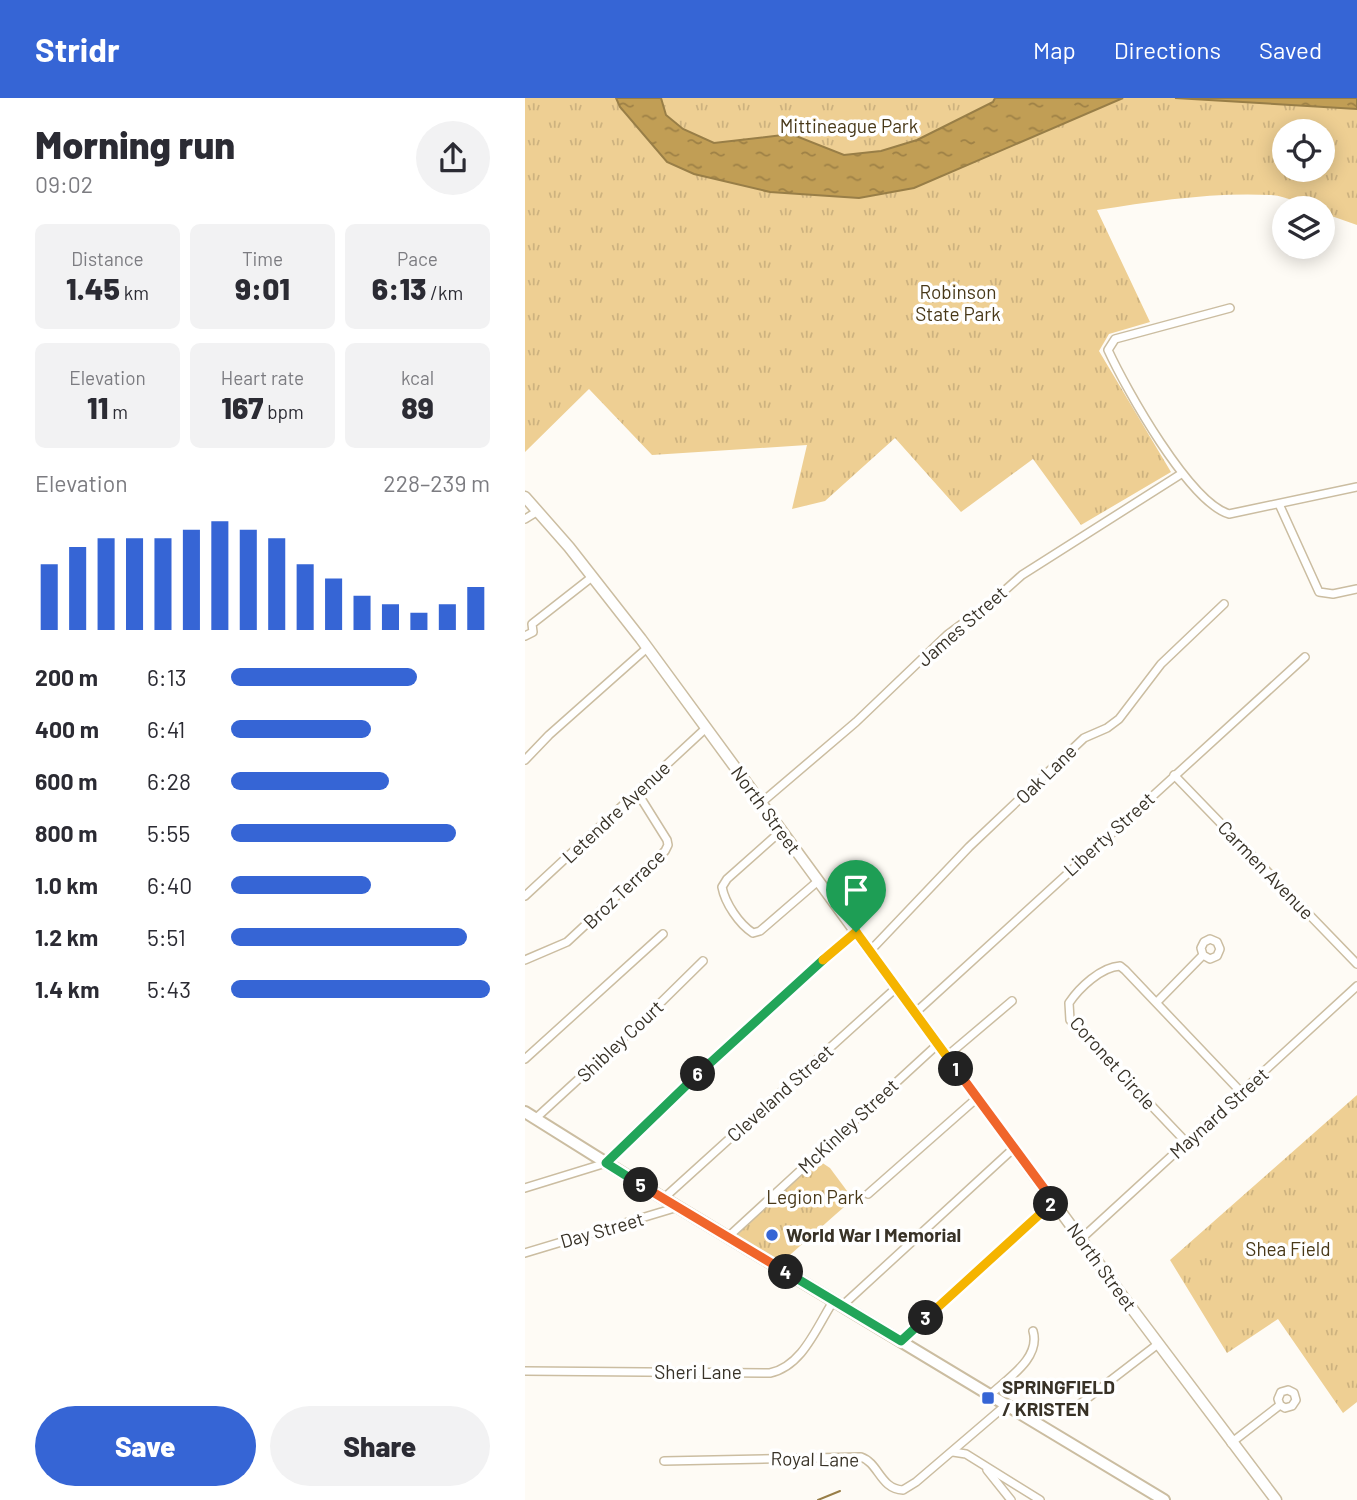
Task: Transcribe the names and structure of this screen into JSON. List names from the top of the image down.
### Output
{
  "streets": {
    "main road": ["North Street"],
    "street": [
      "James Street",
      "Oak Lane",
      "Letendre Avenue",
      "Liberty Street",
      "Carmen Avenue",
      "Broz Terrace",
      "Shibley Court",
      "Coronet Circle",
      "Cleveland Street",
      "Maynard Street",
      "McKinley Street",
      "Day Street",
      "Sheri Lane",
      "Royal Lane"
    ]
  },
  "crossings": [
    ["James Street", "North Street"],
    ["Oak Lane", "North Street"],
    ["North Street", "Letendre Avenue"],
    ["North Street", "Liberty Street"],
    ["North Street", "Cleveland Street"],
    ["North Street", "Maynard Street"],
    ["North Street", "McKinley Street"],
    ["Letendre Avenue", "Broz Terrace"],
    ["Liberty Street", "Carmen Avenue"],
    ["Coronet Circle", "Maynard Street"]
  ],
  "parks": [
    "Mittineague Park",
    "Robinson State Park",
    "Legion Park",
    "Shea Field"
  ],
  "places": {
    "other": ["World War I Memorial"],
    "transit": ["SPRINGFIELD / KRISTEN"]
  },
  "page": {
    "header": "Stridr",
    "nav": ["Map", "Directions", "Saved"],
    "heading": ["Morning run", "09:02"],
    "stats": [
      ["Distance", "1.45 km"],
      ["Time", "9:01"],
      ["Pace", "6:13 /km"],
      ["Elevation", "11 m"],
      ["Heart rate", "167 bpm"],
      ["kcal", "89"]
    ],
    "chart": ["Elevation", "228–239 m"],
    "list": [
      {
        "name": "200 m",
        "note": "6:13"
      },
      {
        "name": "400 m",
        "note": "6:41"
      },
      {
        "name": "600 m",
        "note": "6:28"
      },
      {
        "name": "800 m",
        "note": "5:55"
      },
      {
        "name": "1.0 km",
        "note": "6:40"
      },
      {
        "name": "1.2 km",
        "note": "5:51"
      },
      {
        "name": "1.4 km",
        "note": "5:43"
      }
    ],
    "pins": [
      "1",
      "6",
      "5",
      "2",
      "4",
      "3"
    ],
    "buttons": ["Save", "Share"]
  }
}
